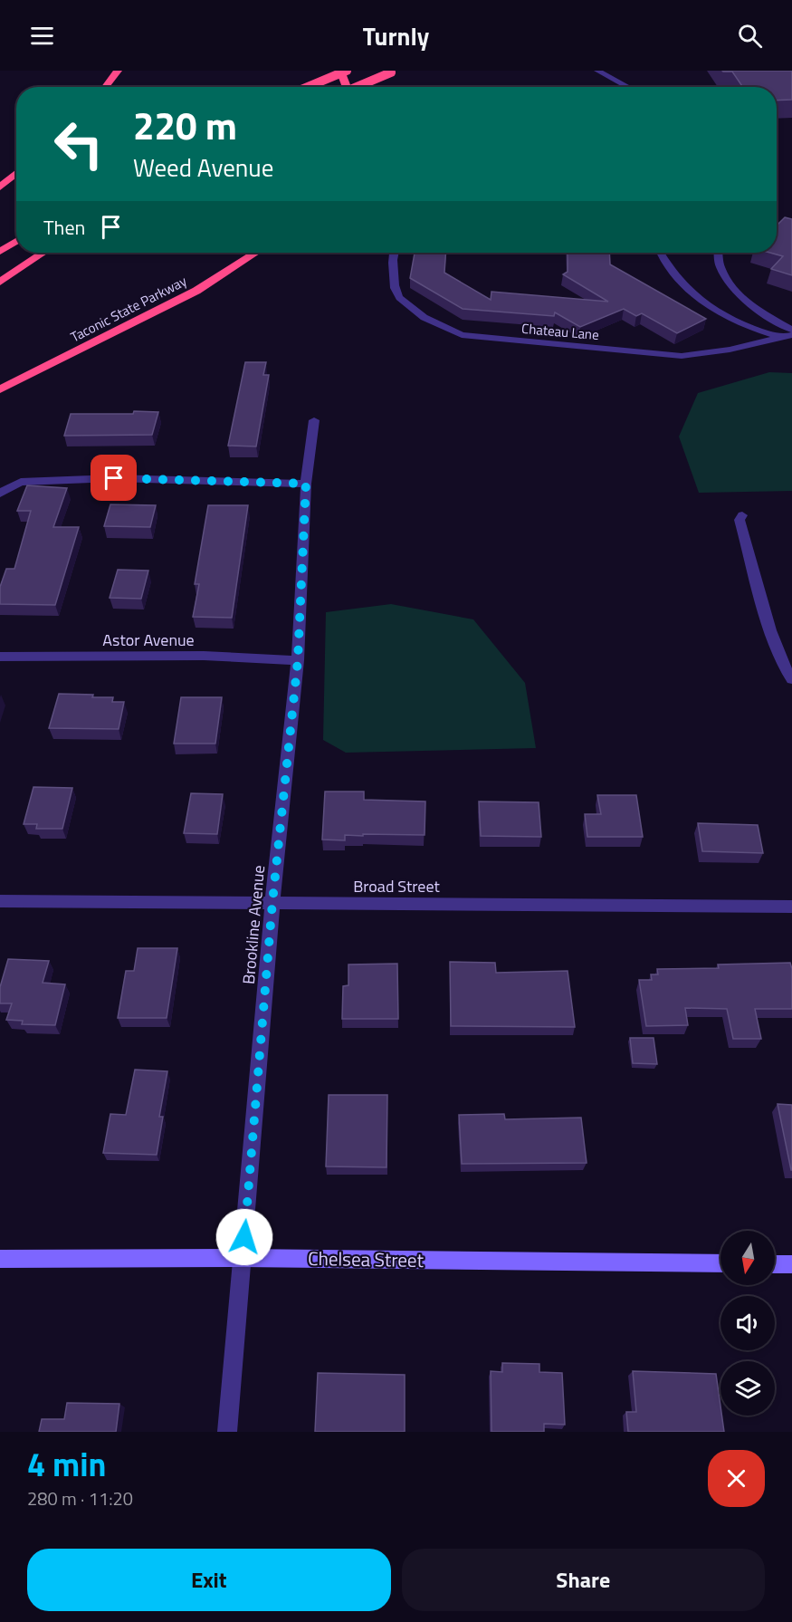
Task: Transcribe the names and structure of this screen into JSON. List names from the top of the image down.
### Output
{
  "streets": {
    "highway": ["Taconic State Parkway"],
    "street": [
      "Chateau Lane",
      "Astor Avenue",
      "Broad Street",
      "Brookline Avenue",
      "Chelsea Street"
    ]
  },
  "crossings": [
    ["Astor Avenue", "Brookline Avenue"],
    ["Broad Street", "Brookline Avenue"],
    ["Brookline Avenue", "Chelsea Street"]
  ],
  "north": "bottom",
  "page": {
    "header": "Turnly",
    "turn": ["220 m", "Weed Avenue"],
    "then": "Then",
    "heading": ["4 min", "280 m · 11:20"],
    "buttons": ["Exit", "Share"]
  }
}
